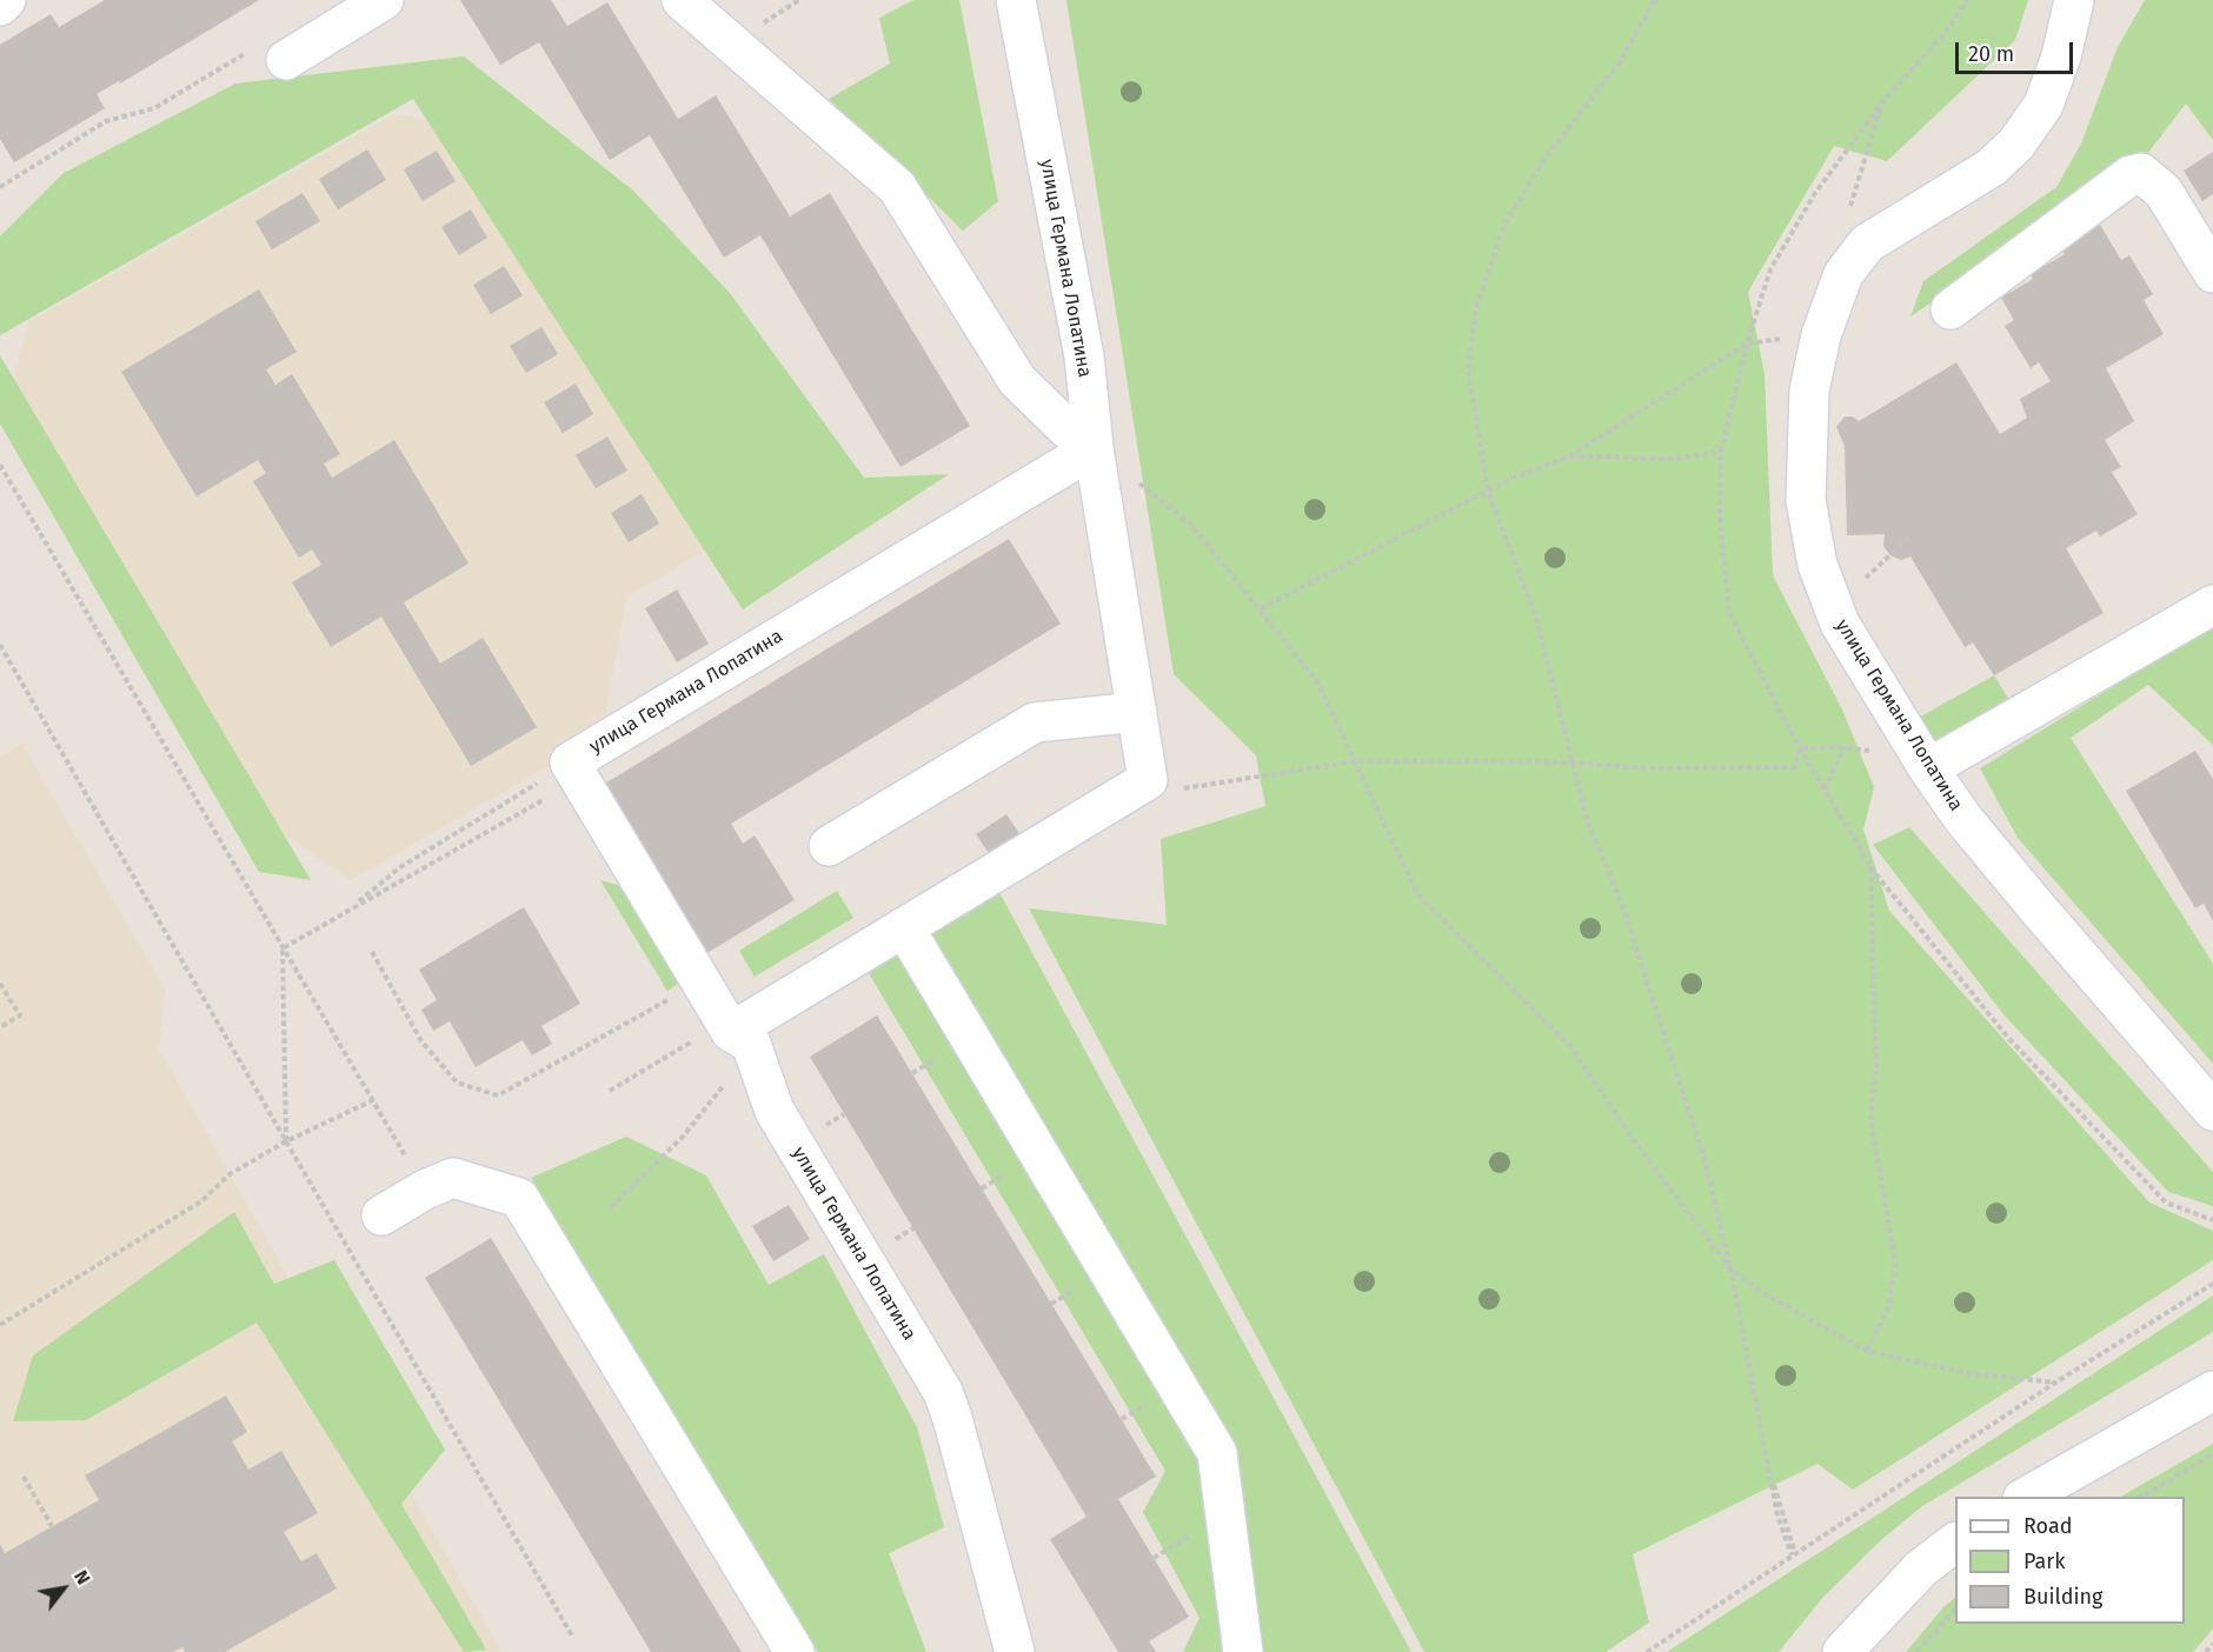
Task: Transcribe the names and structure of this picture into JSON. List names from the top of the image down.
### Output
{
  "streets": {
    "street": ["улица Германа Лопатина"]
  },
  "legend": ["Road", "Park", "Building"],
  "scale_bar": "20 m",
  "north": "top right"
}
